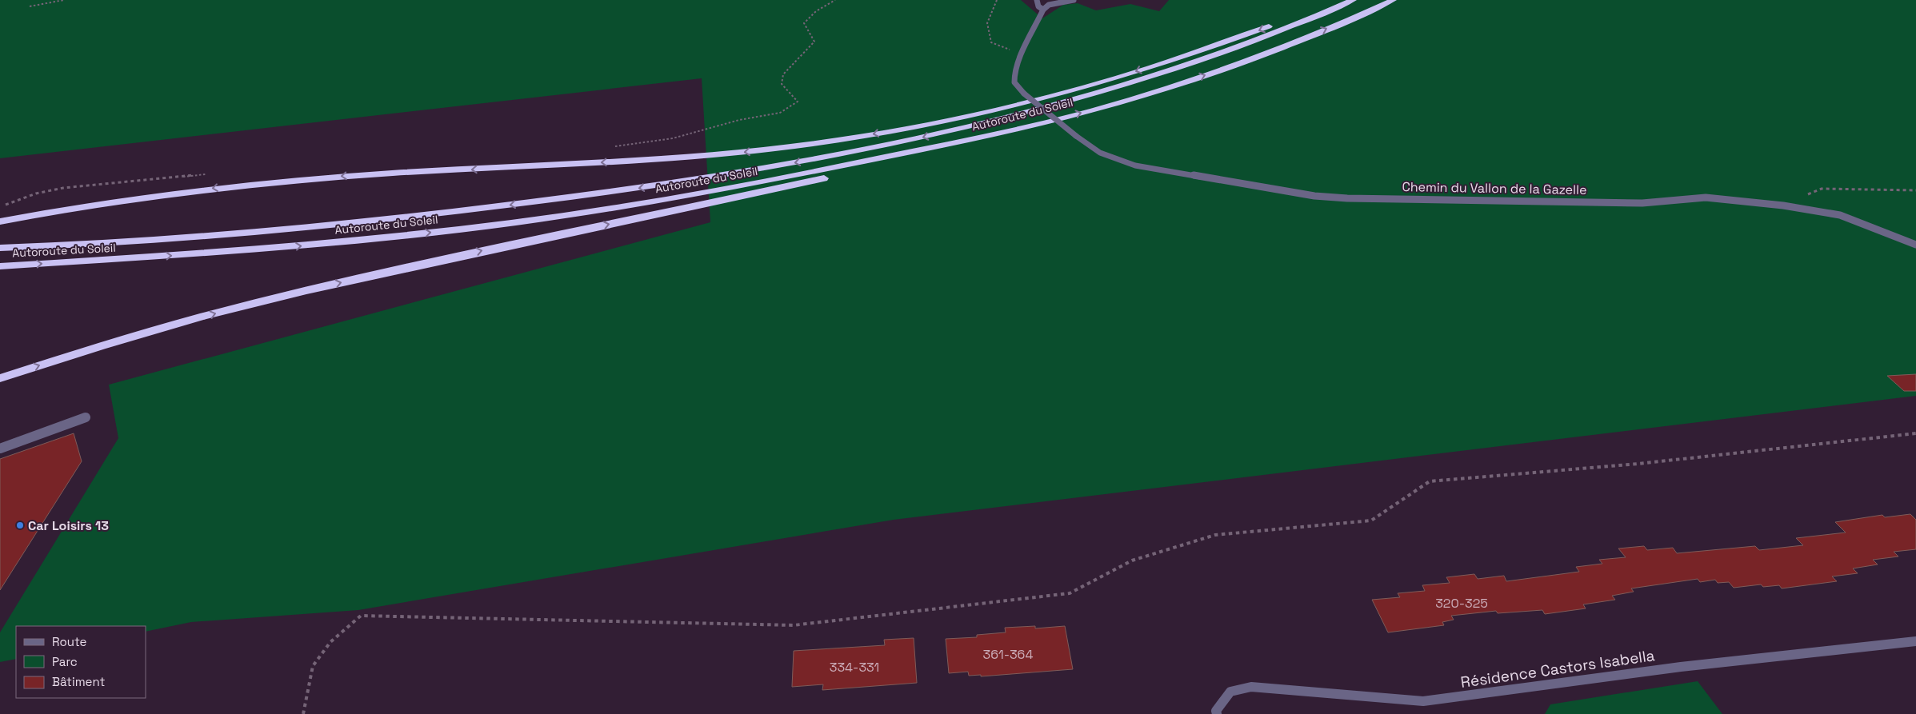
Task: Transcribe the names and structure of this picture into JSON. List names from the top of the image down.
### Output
{
  "streets": {
    "highway": ["Autoroute du Soleil"],
    "street": ["Chemin du Vallon de la Gazelle", "Résidence Castors Isabella"]
  },
  "places": ["Car Loisirs 13"],
  "house_numbers": ["320-325", "361-364", "334-331"],
  "legend": ["Route", "Parc", "Bâtiment"]
}
